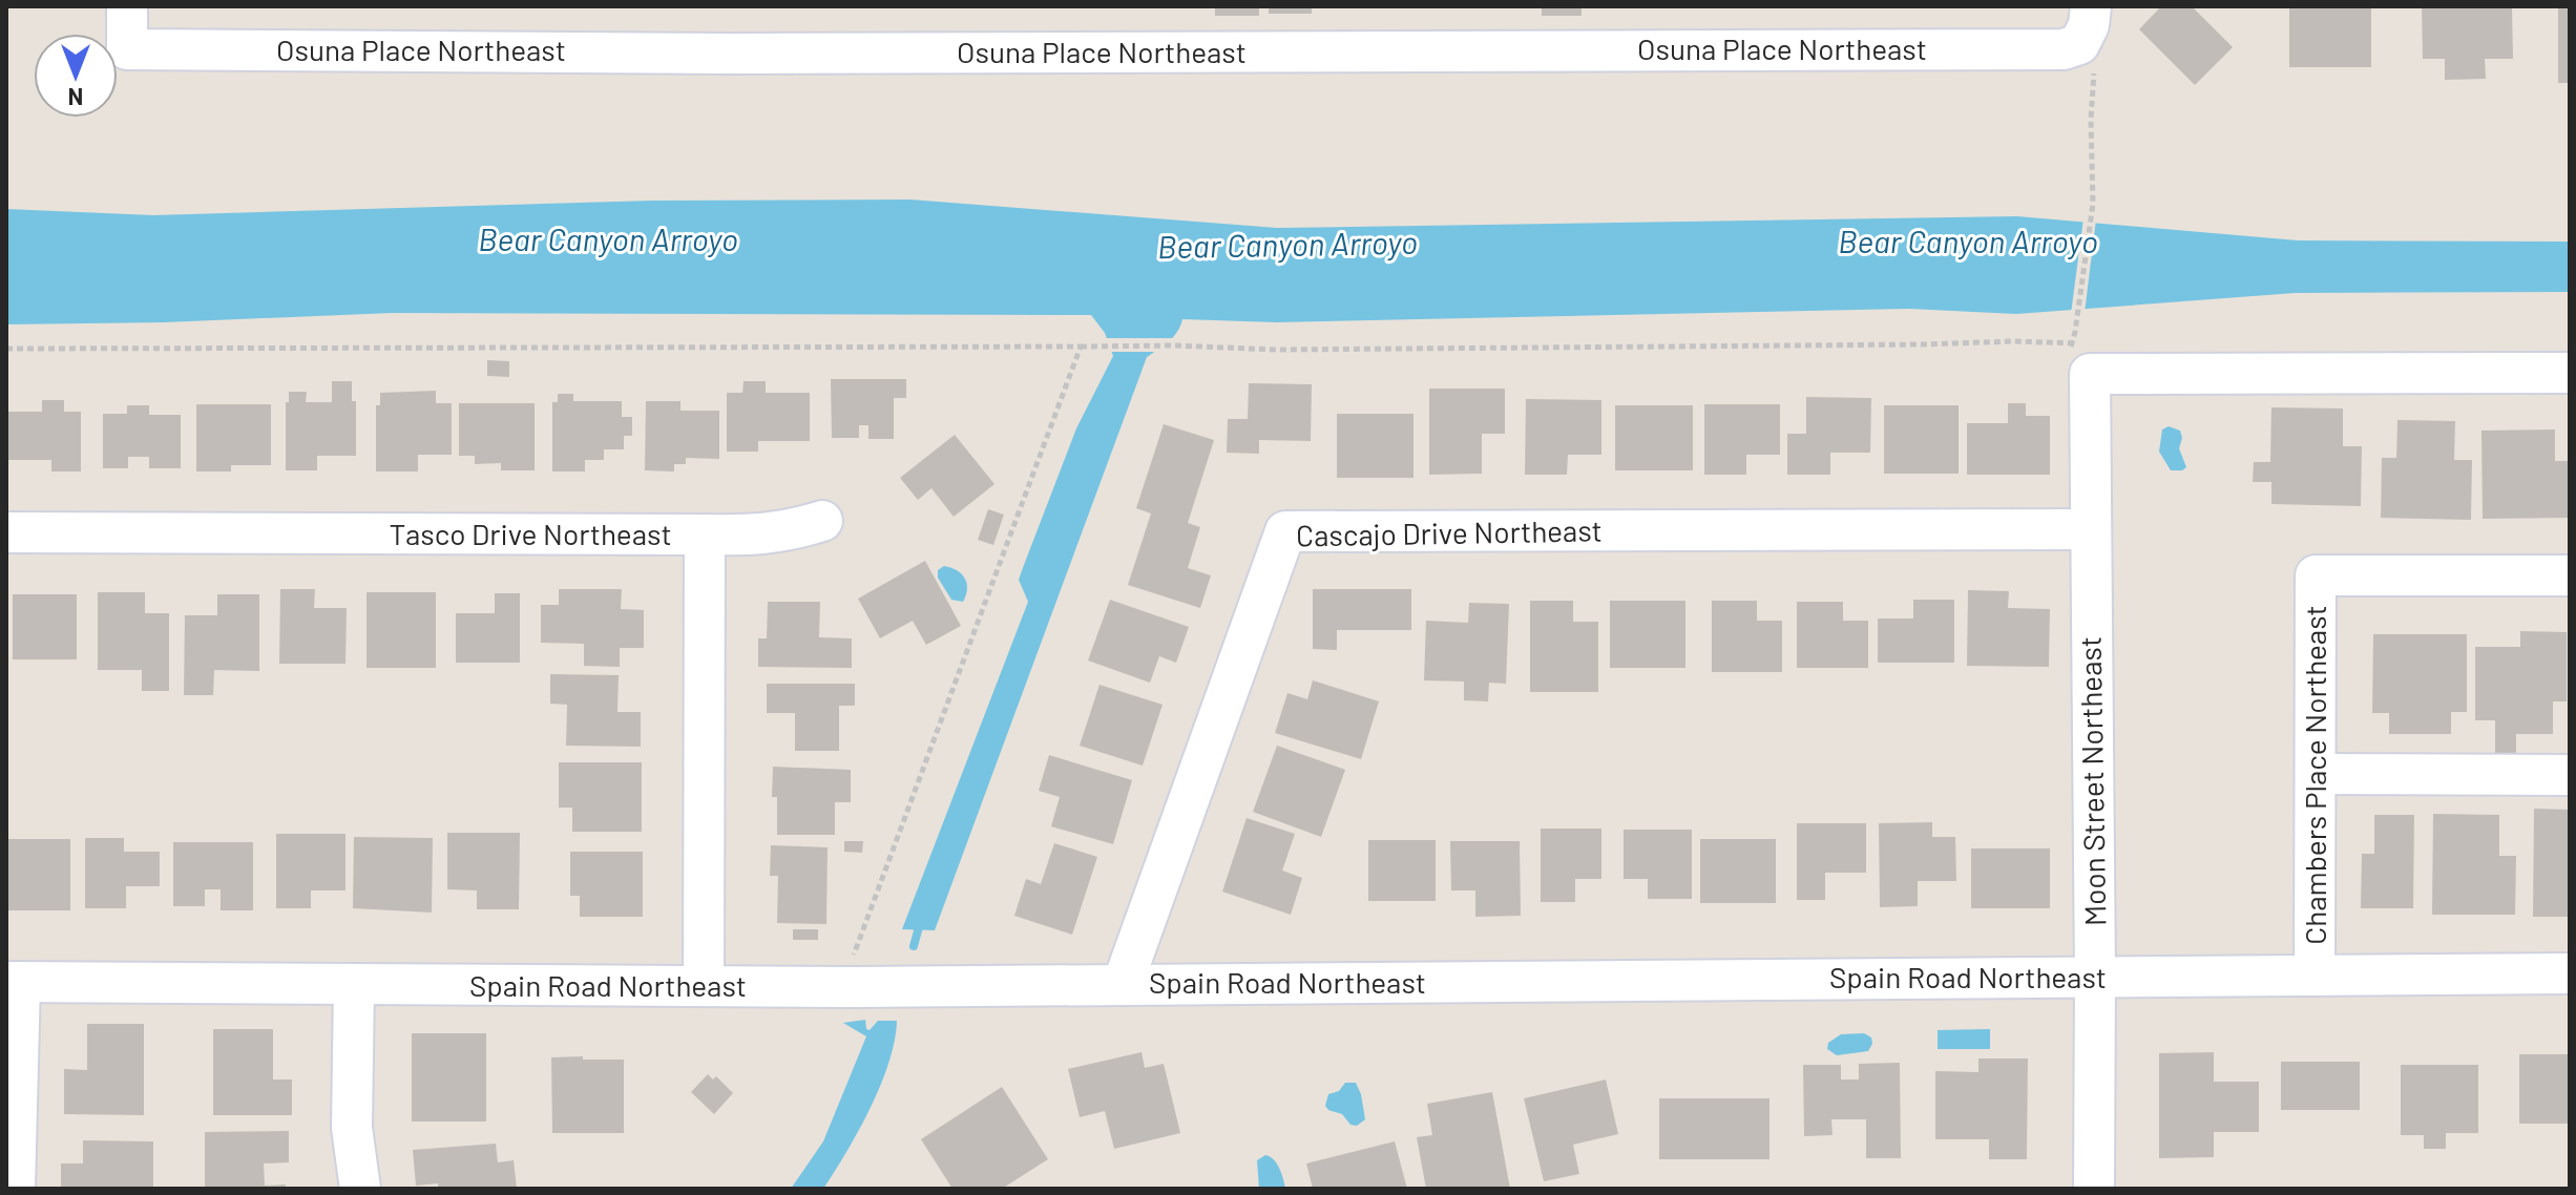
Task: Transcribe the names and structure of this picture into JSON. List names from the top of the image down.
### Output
{
  "streets": {
    "street": [
      "Osuna Place Northeast",
      "Cascajo Drive Northeast",
      "Tasco Drive Northeast",
      "Chambers Place Northeast",
      "Moon Street Northeast",
      "Spain Road Northeast"
    ]
  },
  "crossings": [
    ["Cascajo Drive Northeast", "Moon Street Northeast"],
    ["Cascajo Drive Northeast", "Spain Road Northeast"],
    ["Tasco Drive Northeast", "Spain Road Northeast"],
    ["Chambers Place Northeast", "Spain Road Northeast"],
    ["Moon Street Northeast", "Spain Road Northeast"]
  ],
  "water": ["Bear Canyon Arroyo"],
  "north": "bottom"
}
